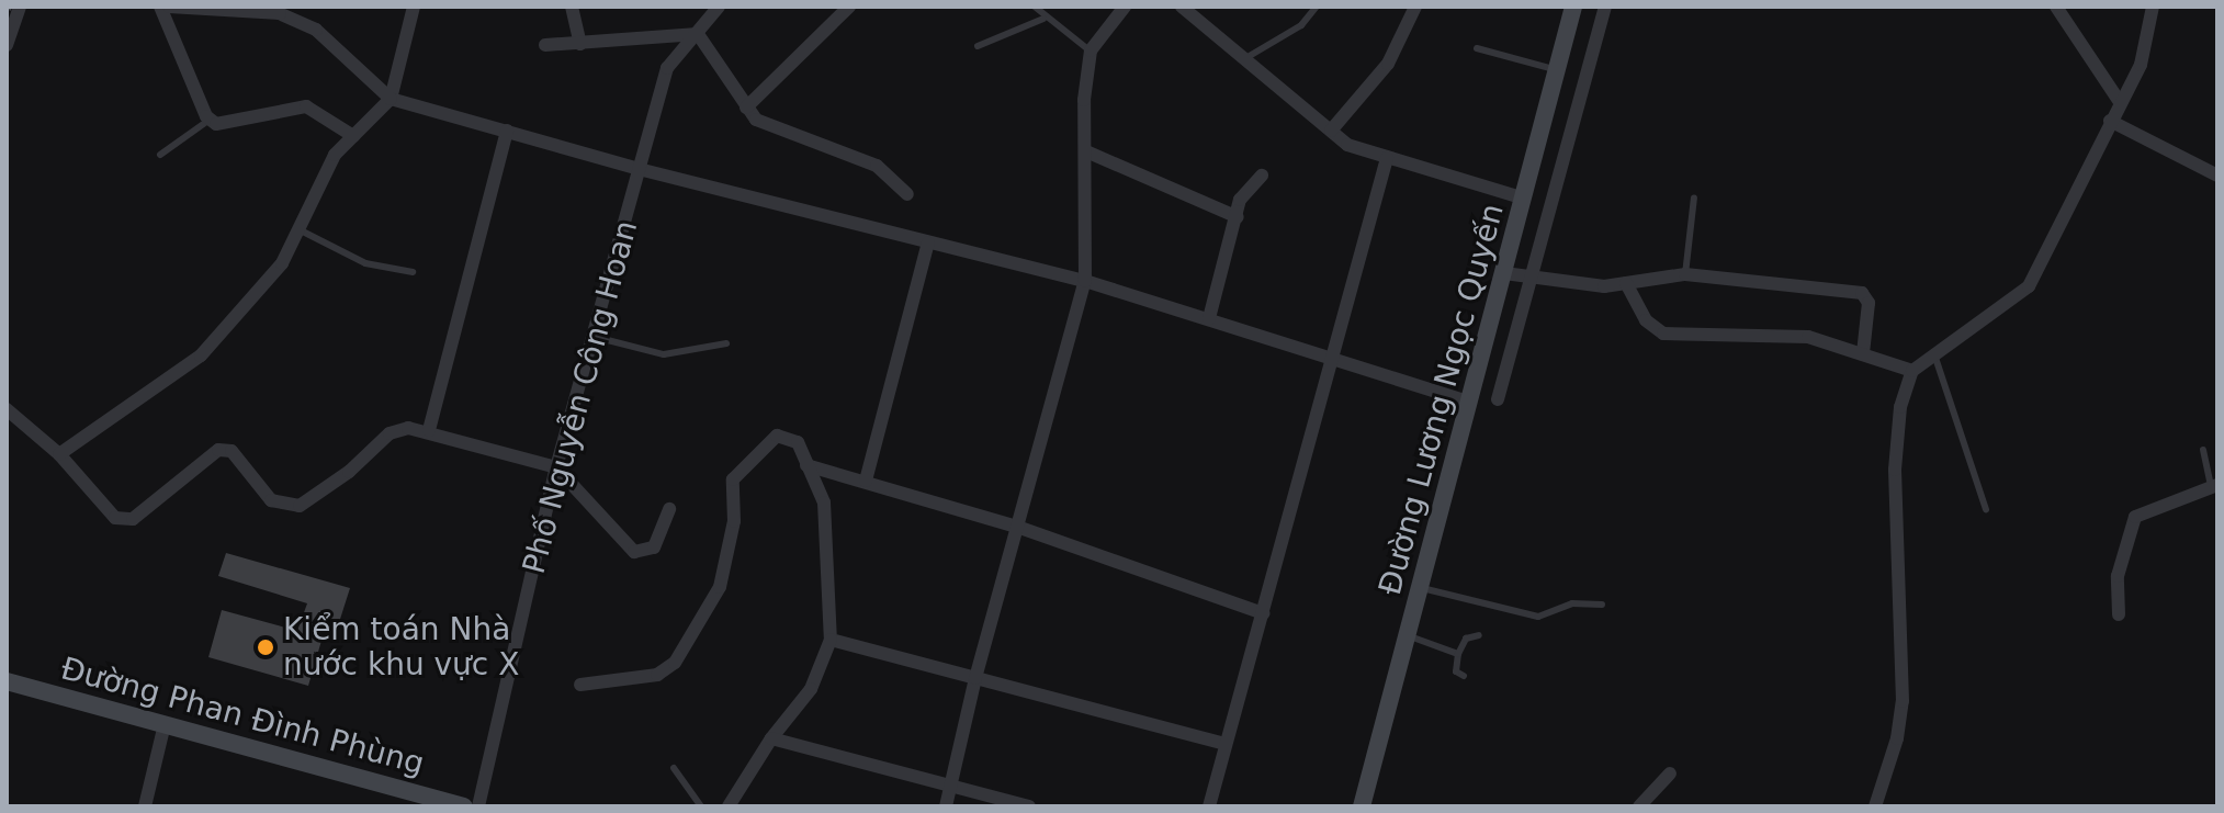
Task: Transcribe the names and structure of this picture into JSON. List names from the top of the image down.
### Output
{
  "streets": {
    "main road": ["Đường Lương Ngọc Quyến", "Đường Phan Đình Phùng"],
    "street": ["Phố Nguyễn Công Hoan"]
  },
  "places": ["Kiểm toán Nhà nước khu vực X"]
}
